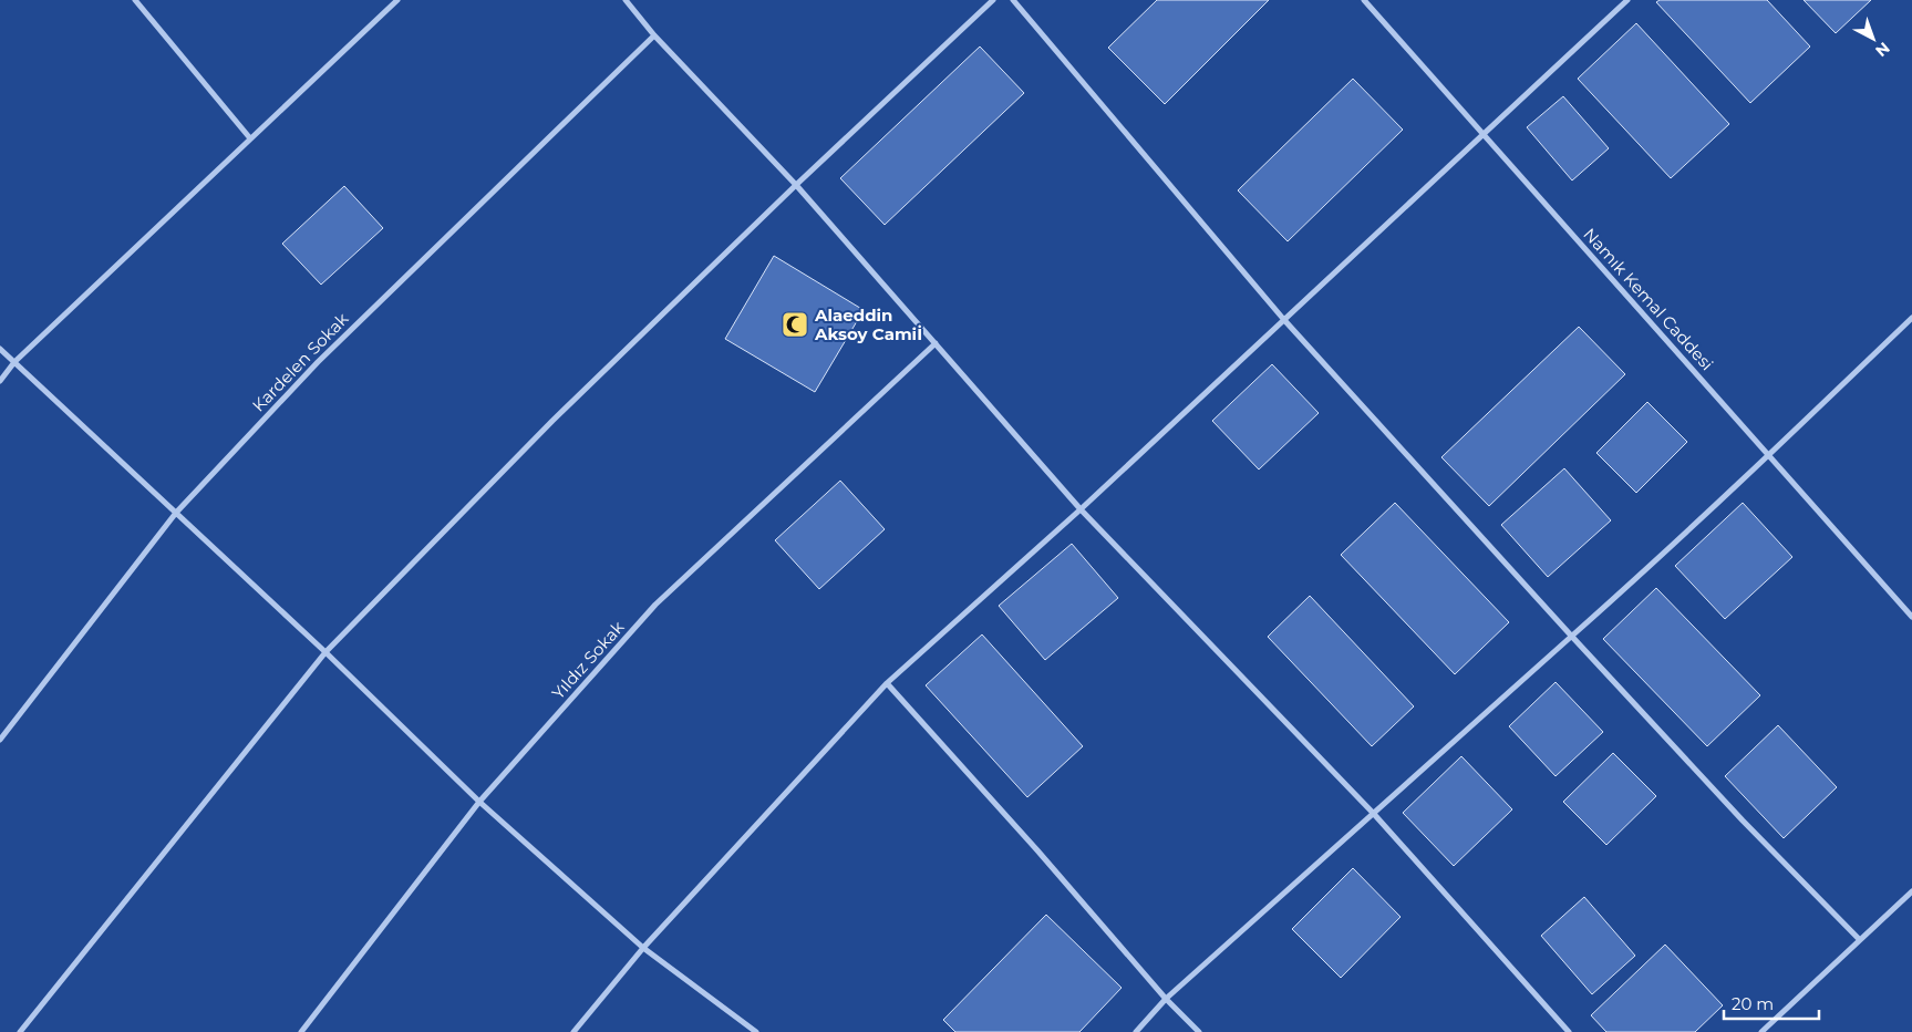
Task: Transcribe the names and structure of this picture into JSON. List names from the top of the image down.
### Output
{
  "streets": {
    "street": ["Namık Kemal Caddesi", "Kardelen Sokak", "Yıldız Sokak"]
  },
  "places": {
    "mosque": ["Alaeddin Aksoy Camiİ"]
  },
  "scale_bar": "20 m",
  "north": "bottom right"
}
